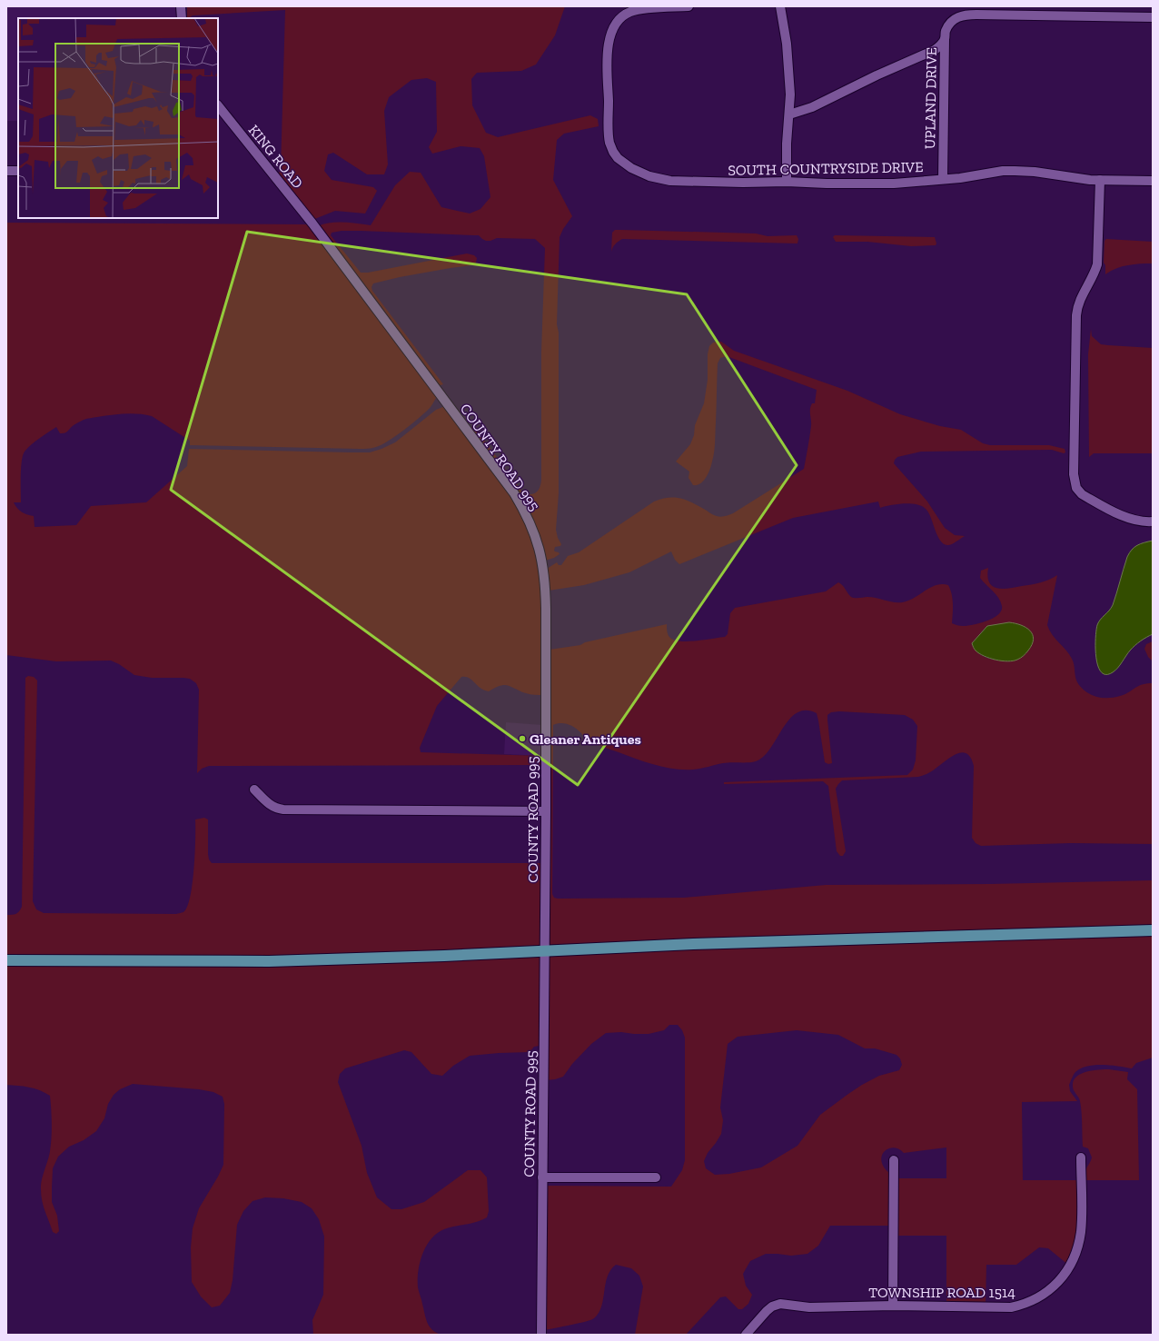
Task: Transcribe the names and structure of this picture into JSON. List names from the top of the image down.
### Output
{
  "streets": {
    "street": [
      "UPLAND DRIVE",
      "KING ROAD",
      "SOUTH COUNTRYSIDE DRIVE",
      "COUNTY ROAD 995",
      "TOWNSHIP ROAD 1514"
    ]
  },
  "crossings": [
    ["UPLAND DRIVE", "SOUTH COUNTRYSIDE DRIVE"],
    ["KING ROAD", "COUNTY ROAD 995"]
  ],
  "places": ["Gleaner Antiques"]
}
